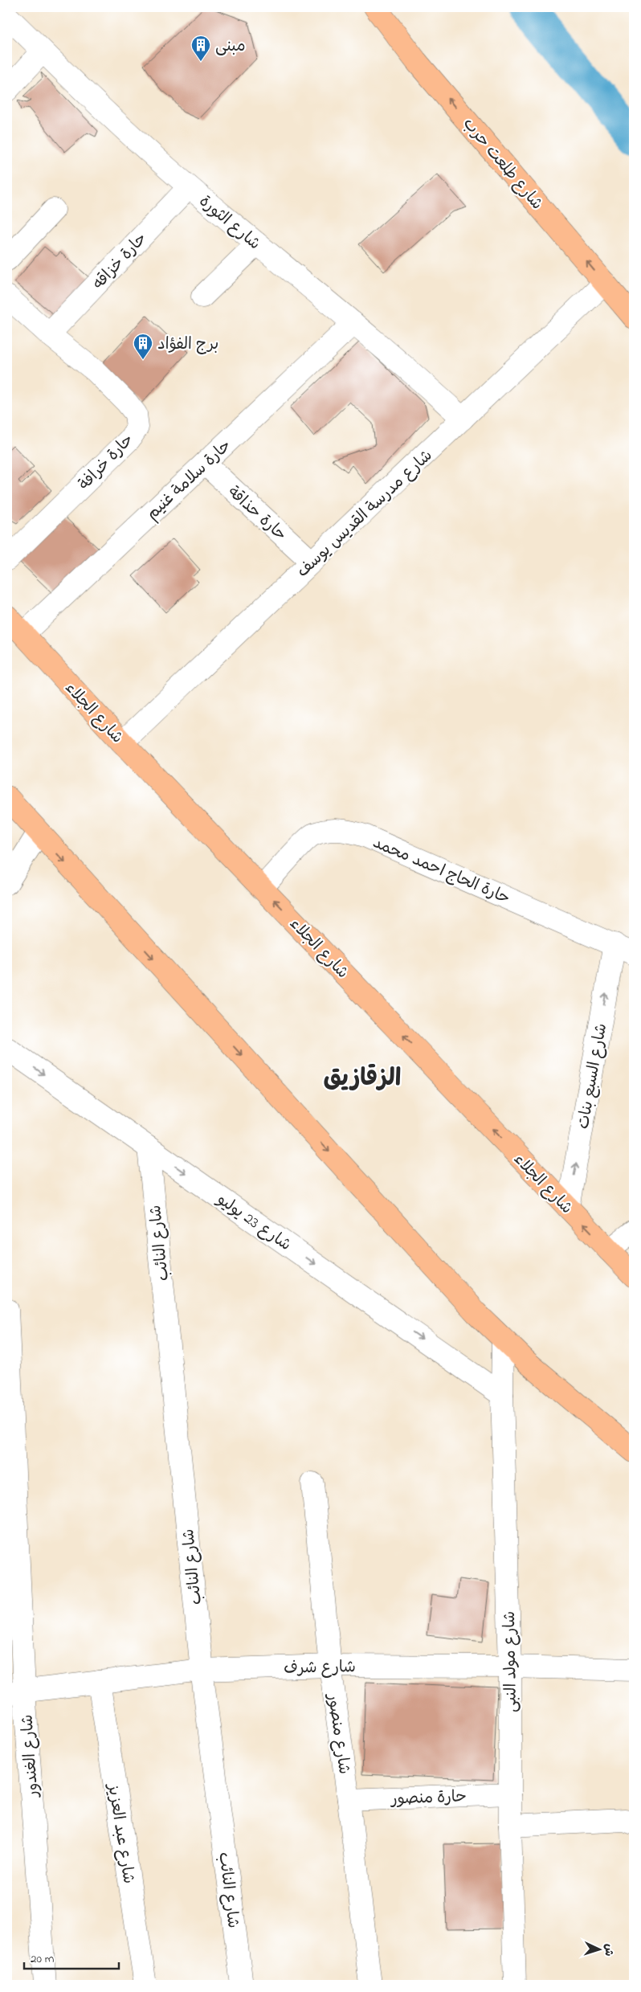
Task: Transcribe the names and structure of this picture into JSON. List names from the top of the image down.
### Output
{
  "streets": {
    "main road": ["شارع طلعت حرب", "شارع الجلاء"],
    "street": [
      "شارع الثورة",
      "حارة خزاقه",
      "حارة خرافة",
      "حارة سلامة غنيم",
      "حارة حذاقة",
      "شارع مدرسة القديس يوسف",
      "حارة الحاج احمد محمد",
      "شارع السبع بنات",
      "شارع 23 يوليو",
      "شارع النائب",
      "شارع مولد النبى",
      "شارع شرف",
      "شارع منصور",
      "شارع الغندور",
      "حارة منصور",
      "شارع عبد العزيز"
    ]
  },
  "crossings": [
    ["شارع طلعت حرب", "شارع مدرسة القديس يوسف"],
    ["شارع الثورة", "حارة خزاقه"],
    ["شارع الثورة", "حارة سلامة غنيم"],
    ["شارع الثورة", "شارع مدرسة القديس يوسف"],
    ["حارة خزاقه", "حارة خرافة"],
    ["حارة سلامة غنيم", "حارة حذاقة"],
    ["حارة سلامة غنيم", "شارع الجلاء"],
    ["حارة حذاقة", "شارع مدرسة القديس يوسف"],
    ["شارع مدرسة القديس يوسف", "شارع الجلاء"],
    ["شارع الجلاء", "حارة الحاج احمد محمد"],
    ["شارع الجلاء", "شارع السبع بنات"],
    ["حارة الحاج احمد محمد", "شارع السبع بنات"],
    ["شارع 23 يوليو", "شارع النائب"],
    ["شارع 23 يوليو", "شارع مولد النبى"],
    ["شارع النائب", "شارع شرف"],
    ["شارع مولد النبى", "شارع شرف"],
    ["شارع مولد النبى", "حارة منصور"],
    ["شارع شرف", "شارع منصور"],
    ["شارع شرف", "شارع الغندور"],
    ["شارع شرف", "شارع عبد العزيز"],
    ["شارع منصور", "حارة منصور"]
  ],
  "one_way": ["شارع طلعت حرب", "شارع السبع بنات", "شارع 23 يوليو"],
  "districts": ["الزقازيق"],
  "places": {
    "building": ["مبنى", "برج الفؤاد"]
  },
  "scale_bar": "20 m",
  "north": "right"
}
